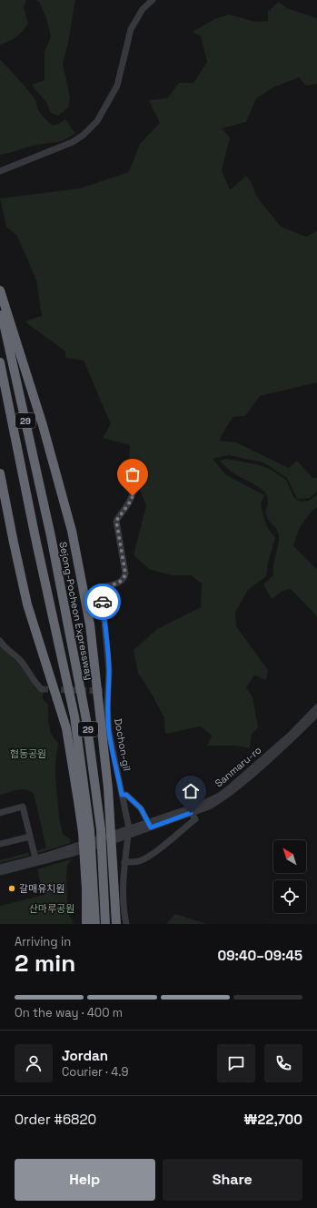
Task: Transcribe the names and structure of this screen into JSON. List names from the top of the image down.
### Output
{
  "streets": {
    "highway": ["29", "Sejong-Pocheon Expressway"],
    "street": ["Dochon-gil", "Sanmaru-ro"]
  },
  "crossings": [
    ["Dochon-gil", "Sanmaru-ro"]
  ],
  "parks": ["협동공원", "산마루공원"],
  "places": ["갈매유치원"],
  "north": "top left",
  "page": {
    "heading": ["2 min", "Arriving in", "09:40–09:45"],
    "panel": [
      "Jordan",
      "Courier · 4.9",
      "Order #6820",
      "₩22,700"
    ],
    "bar": "On the way · 400 m",
    "buttons": ["Help", "Share"]
  }
}
